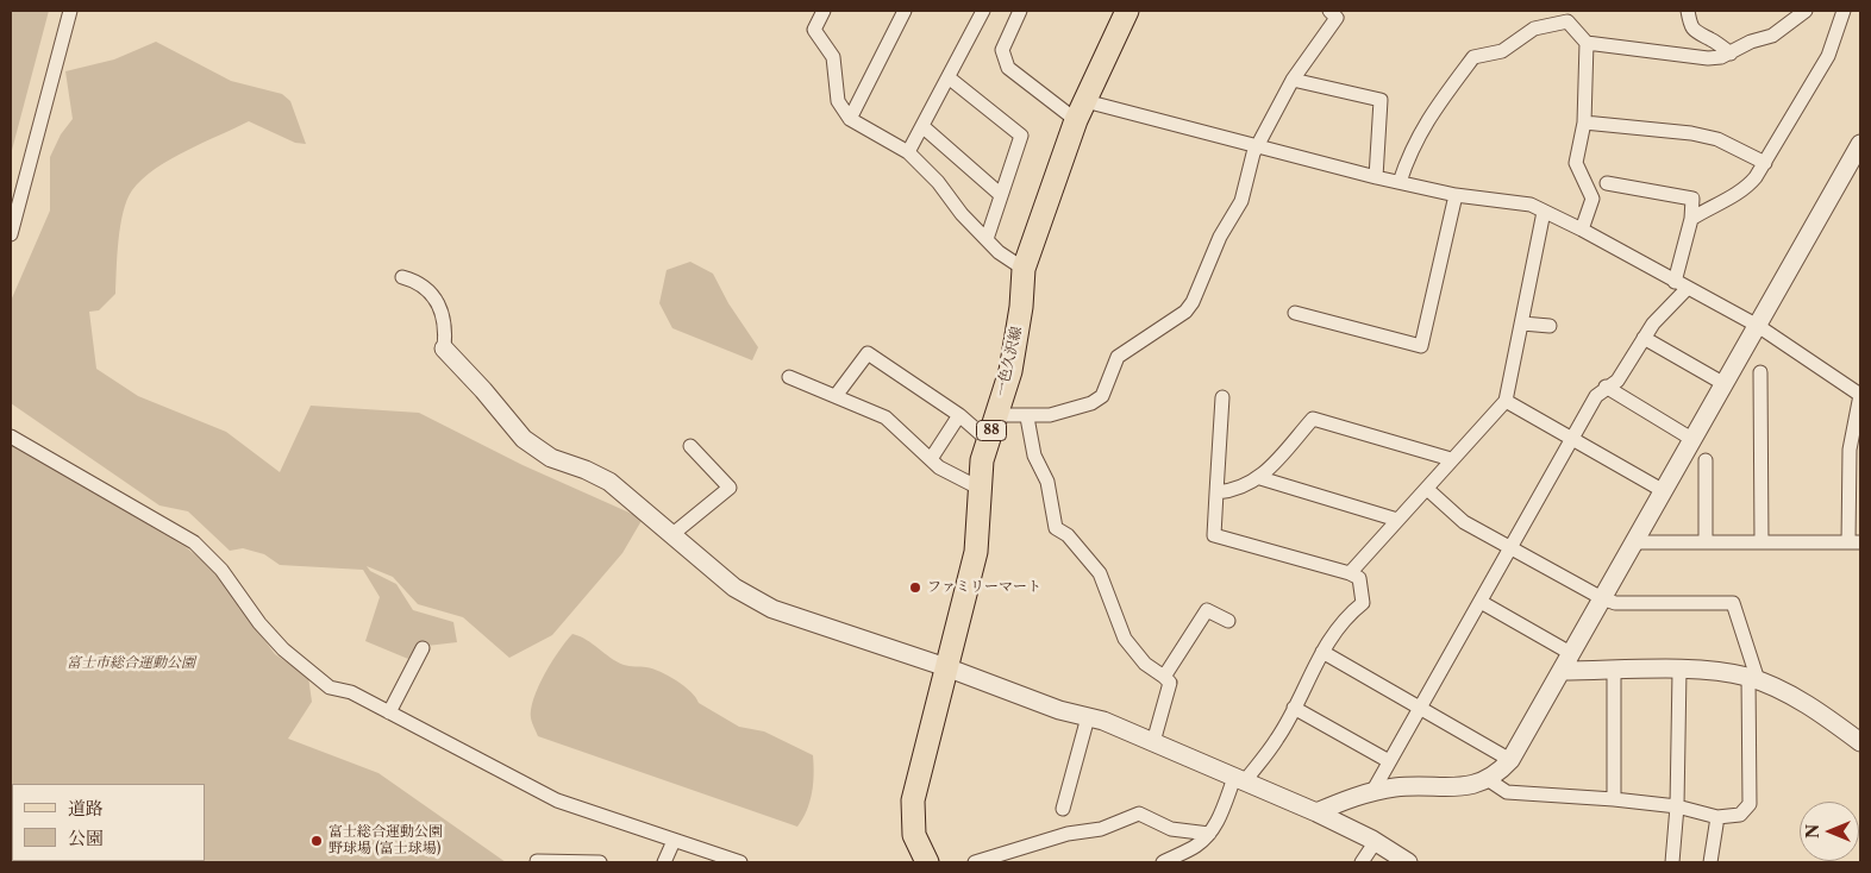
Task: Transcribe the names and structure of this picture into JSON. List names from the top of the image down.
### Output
{
  "streets": {
    "main road": ["一色久沢線", "88"]
  },
  "parks": ["富士市総合運動公園"],
  "places": ["ファミリーマート", "富士総合運動公園 野球場 (富士球場)"],
  "legend": ["道路", "公園"],
  "north": "left"
}
